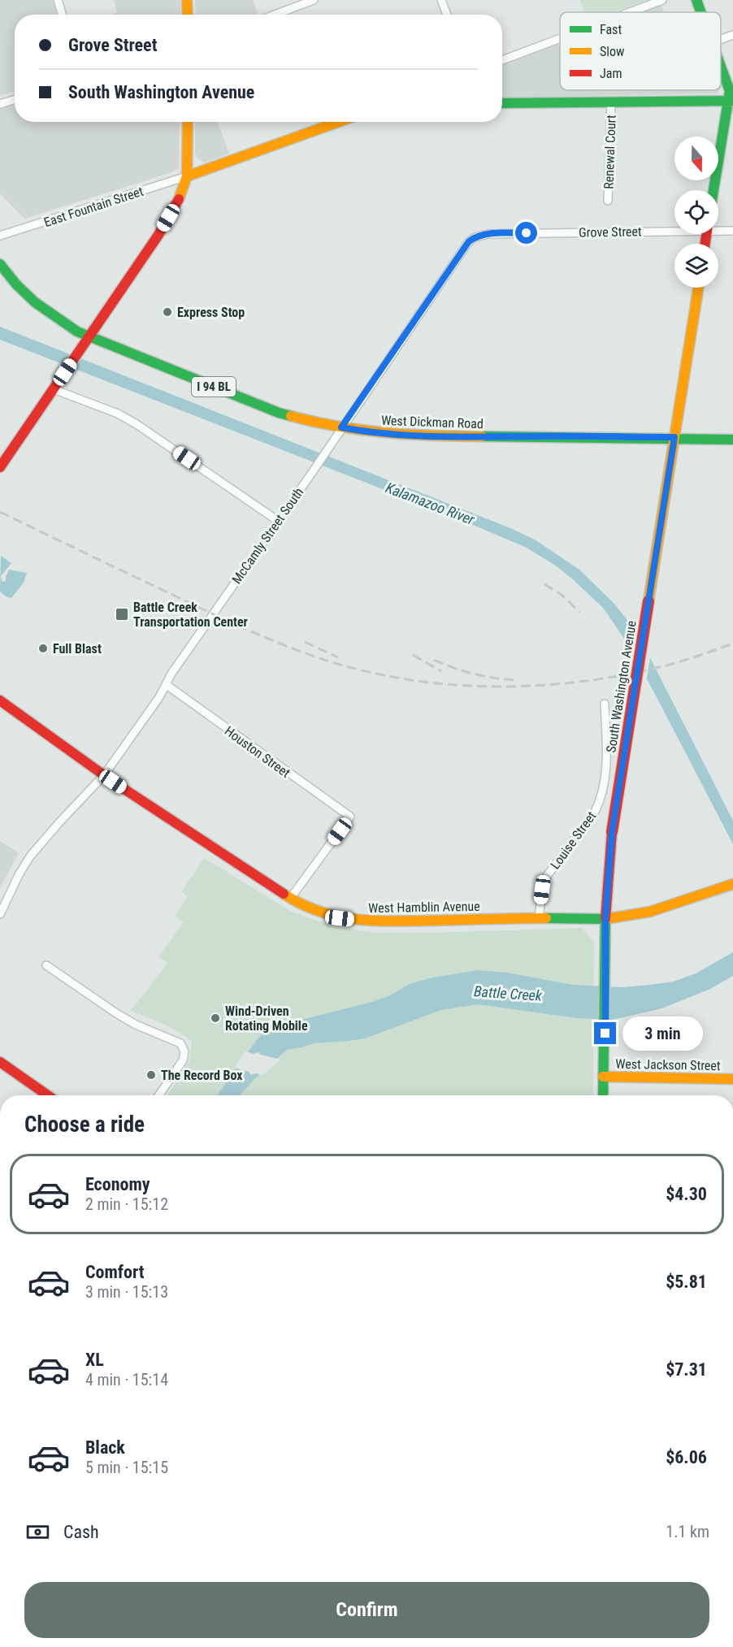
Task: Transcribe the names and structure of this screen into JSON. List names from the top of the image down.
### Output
{
  "streets": {
    "main road": [
      "I 94 BL",
      "West Dickman Road",
      "South Washington Avenue",
      "West Hamblin Avenue",
      "West Jackson Street"
    ],
    "street": [
      "Renewal Court",
      "East Fountain Street",
      "Grove Street",
      "McCamly Street South",
      "Houston Street",
      "Louise Street"
    ]
  },
  "crossings": [
    ["Grove Street", "McCamly Street South"],
    ["I 94 BL", "West Dickman Road"],
    ["West Dickman Road", "McCamly Street South"],
    ["West Dickman Road", "South Washington Avenue"],
    ["McCamly Street South", "Houston Street"],
    ["McCamly Street South", "West Hamblin Avenue"],
    ["South Washington Avenue", "West Hamblin Avenue"],
    ["South Washington Avenue", "West Jackson Street"],
    ["Houston Street", "West Hamblin Avenue"],
    ["Louise Street", "West Hamblin Avenue"]
  ],
  "water": ["Kalamazoo River", "Battle Creek"],
  "places": {
    "other": [
      "Express Stop",
      "Full Blast",
      "Wind-Driven Rotating Mobile",
      "The Record Box"
    ],
    "transit": ["Battle Creek Transportation Center"]
  },
  "legend": ["Fast", "Slow", "Jam"],
  "north": "bottom",
  "page": {
    "banner": ["Grove Street", "South Washington Avenue"],
    "bubble": "3 min",
    "heading": "Choose a ride",
    "list": [
      {
        "name": "Economy",
        "note": "2 min · 15:12",
        "value": "$4.30"
      },
      {
        "name": "Comfort",
        "note": "3 min · 15:13",
        "value": "$5.81"
      },
      {
        "name": "XL",
        "note": "4 min · 15:14",
        "value": "$7.31"
      },
      {
        "name": "Black",
        "note": "5 min · 15:15",
        "value": "$6.06"
      }
    ],
    "pay": ["Cash", "1.1 km"],
    "buttons": "Confirm"
  }
}
